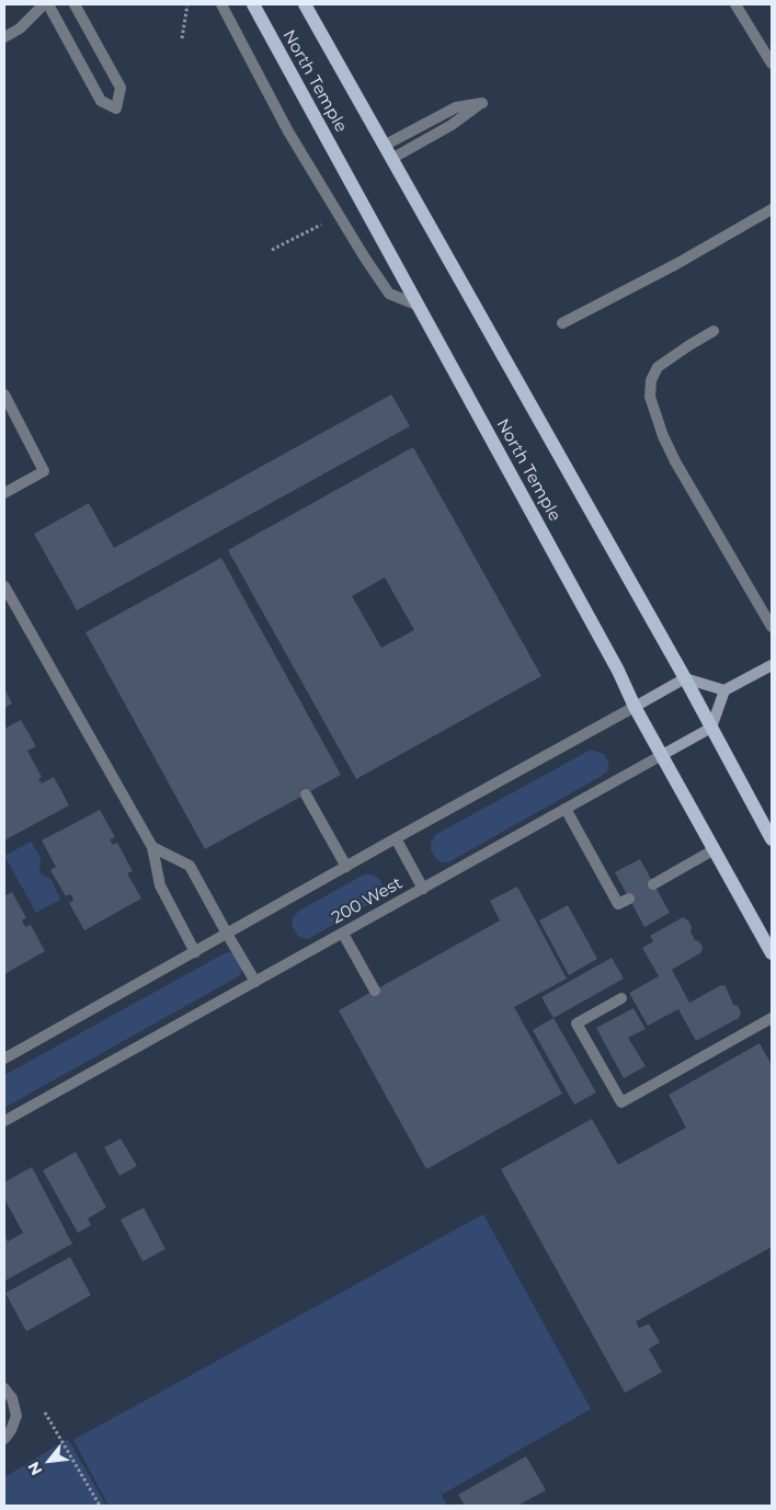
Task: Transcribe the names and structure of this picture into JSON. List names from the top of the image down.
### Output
{
  "streets": {
    "main road": ["North Temple"],
    "street": ["200 West"]
  },
  "crossings": [
    ["North Temple", "200 West"]
  ],
  "north": "bottom left"
}
